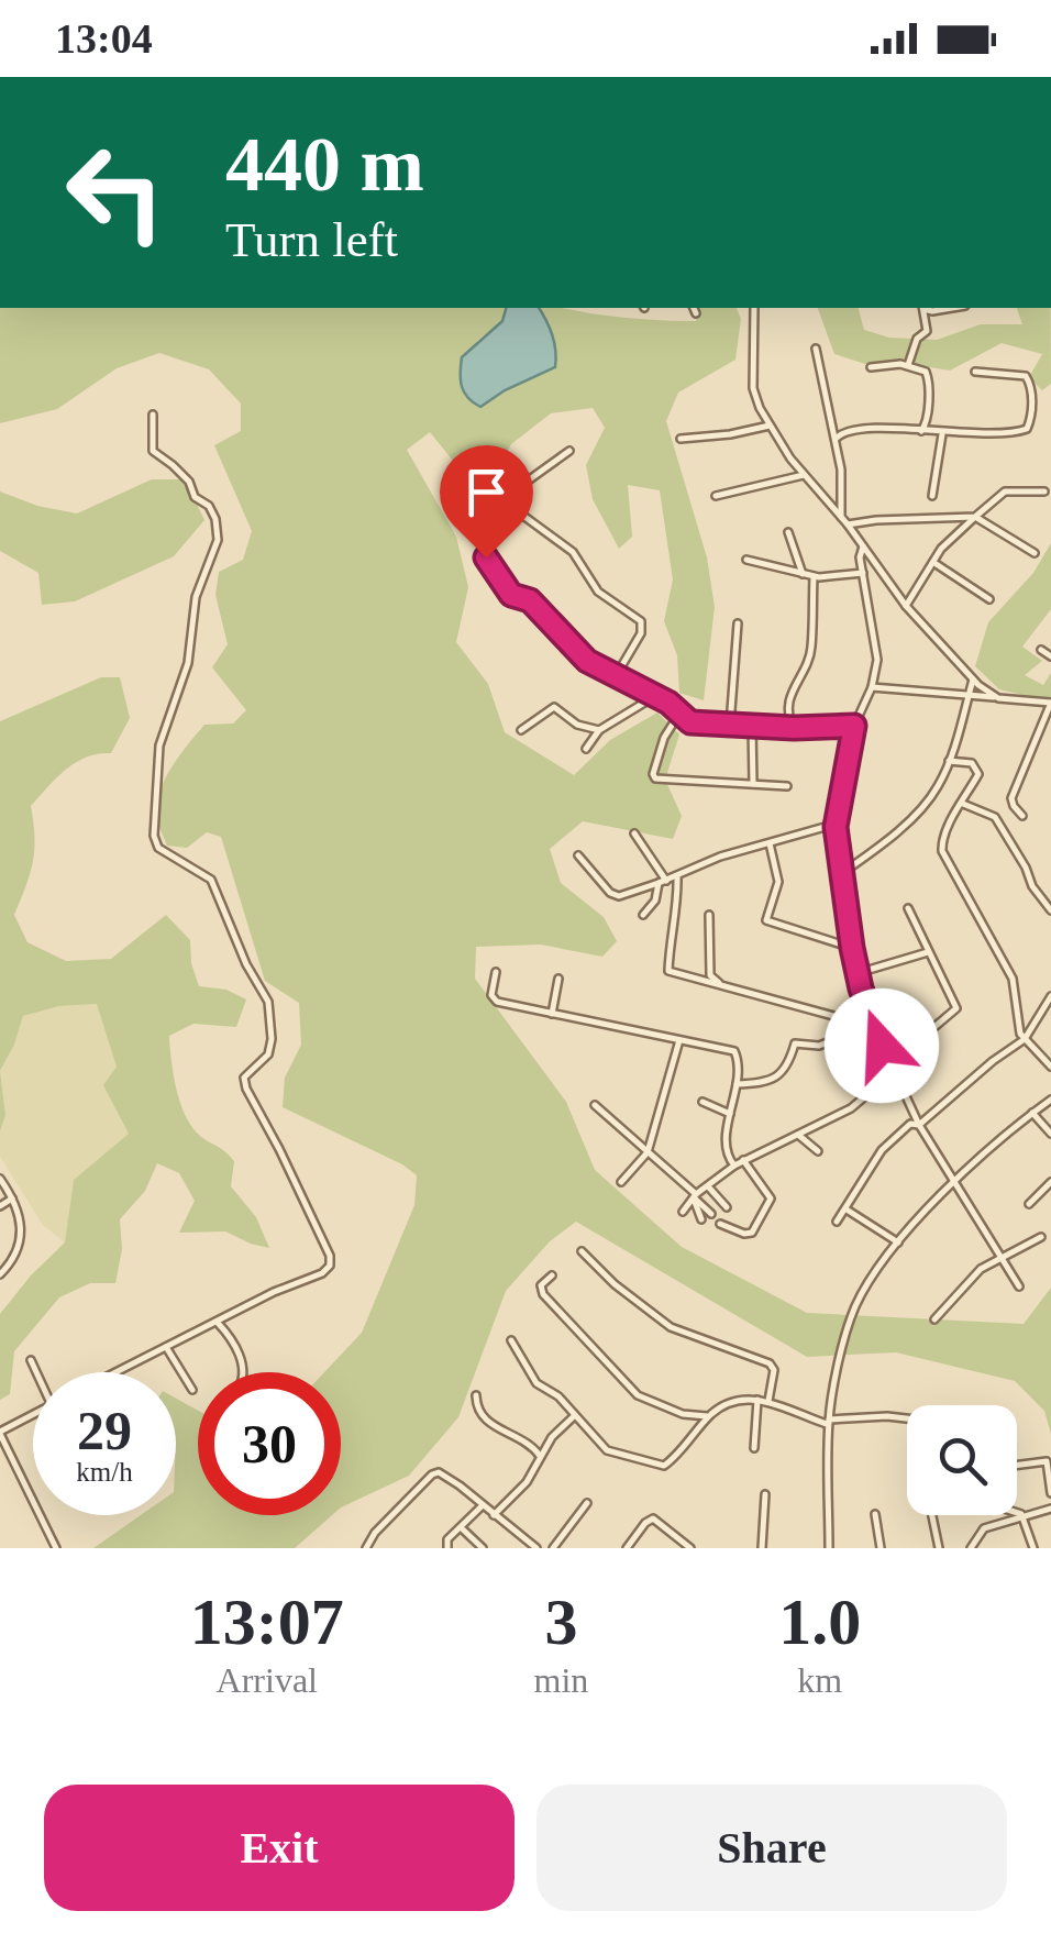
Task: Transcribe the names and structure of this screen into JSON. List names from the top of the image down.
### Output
{
  "page": {
    "status": "13:04",
    "turn": ["440 m", "Turn left"],
    "speed": "29 km/h",
    "limit": "30",
    "eta": [
      "13:07",
      "Arrival",
      "3",
      "min",
      "1.0",
      "km"
    ],
    "buttons": ["Exit", "Share"]
  }
}
